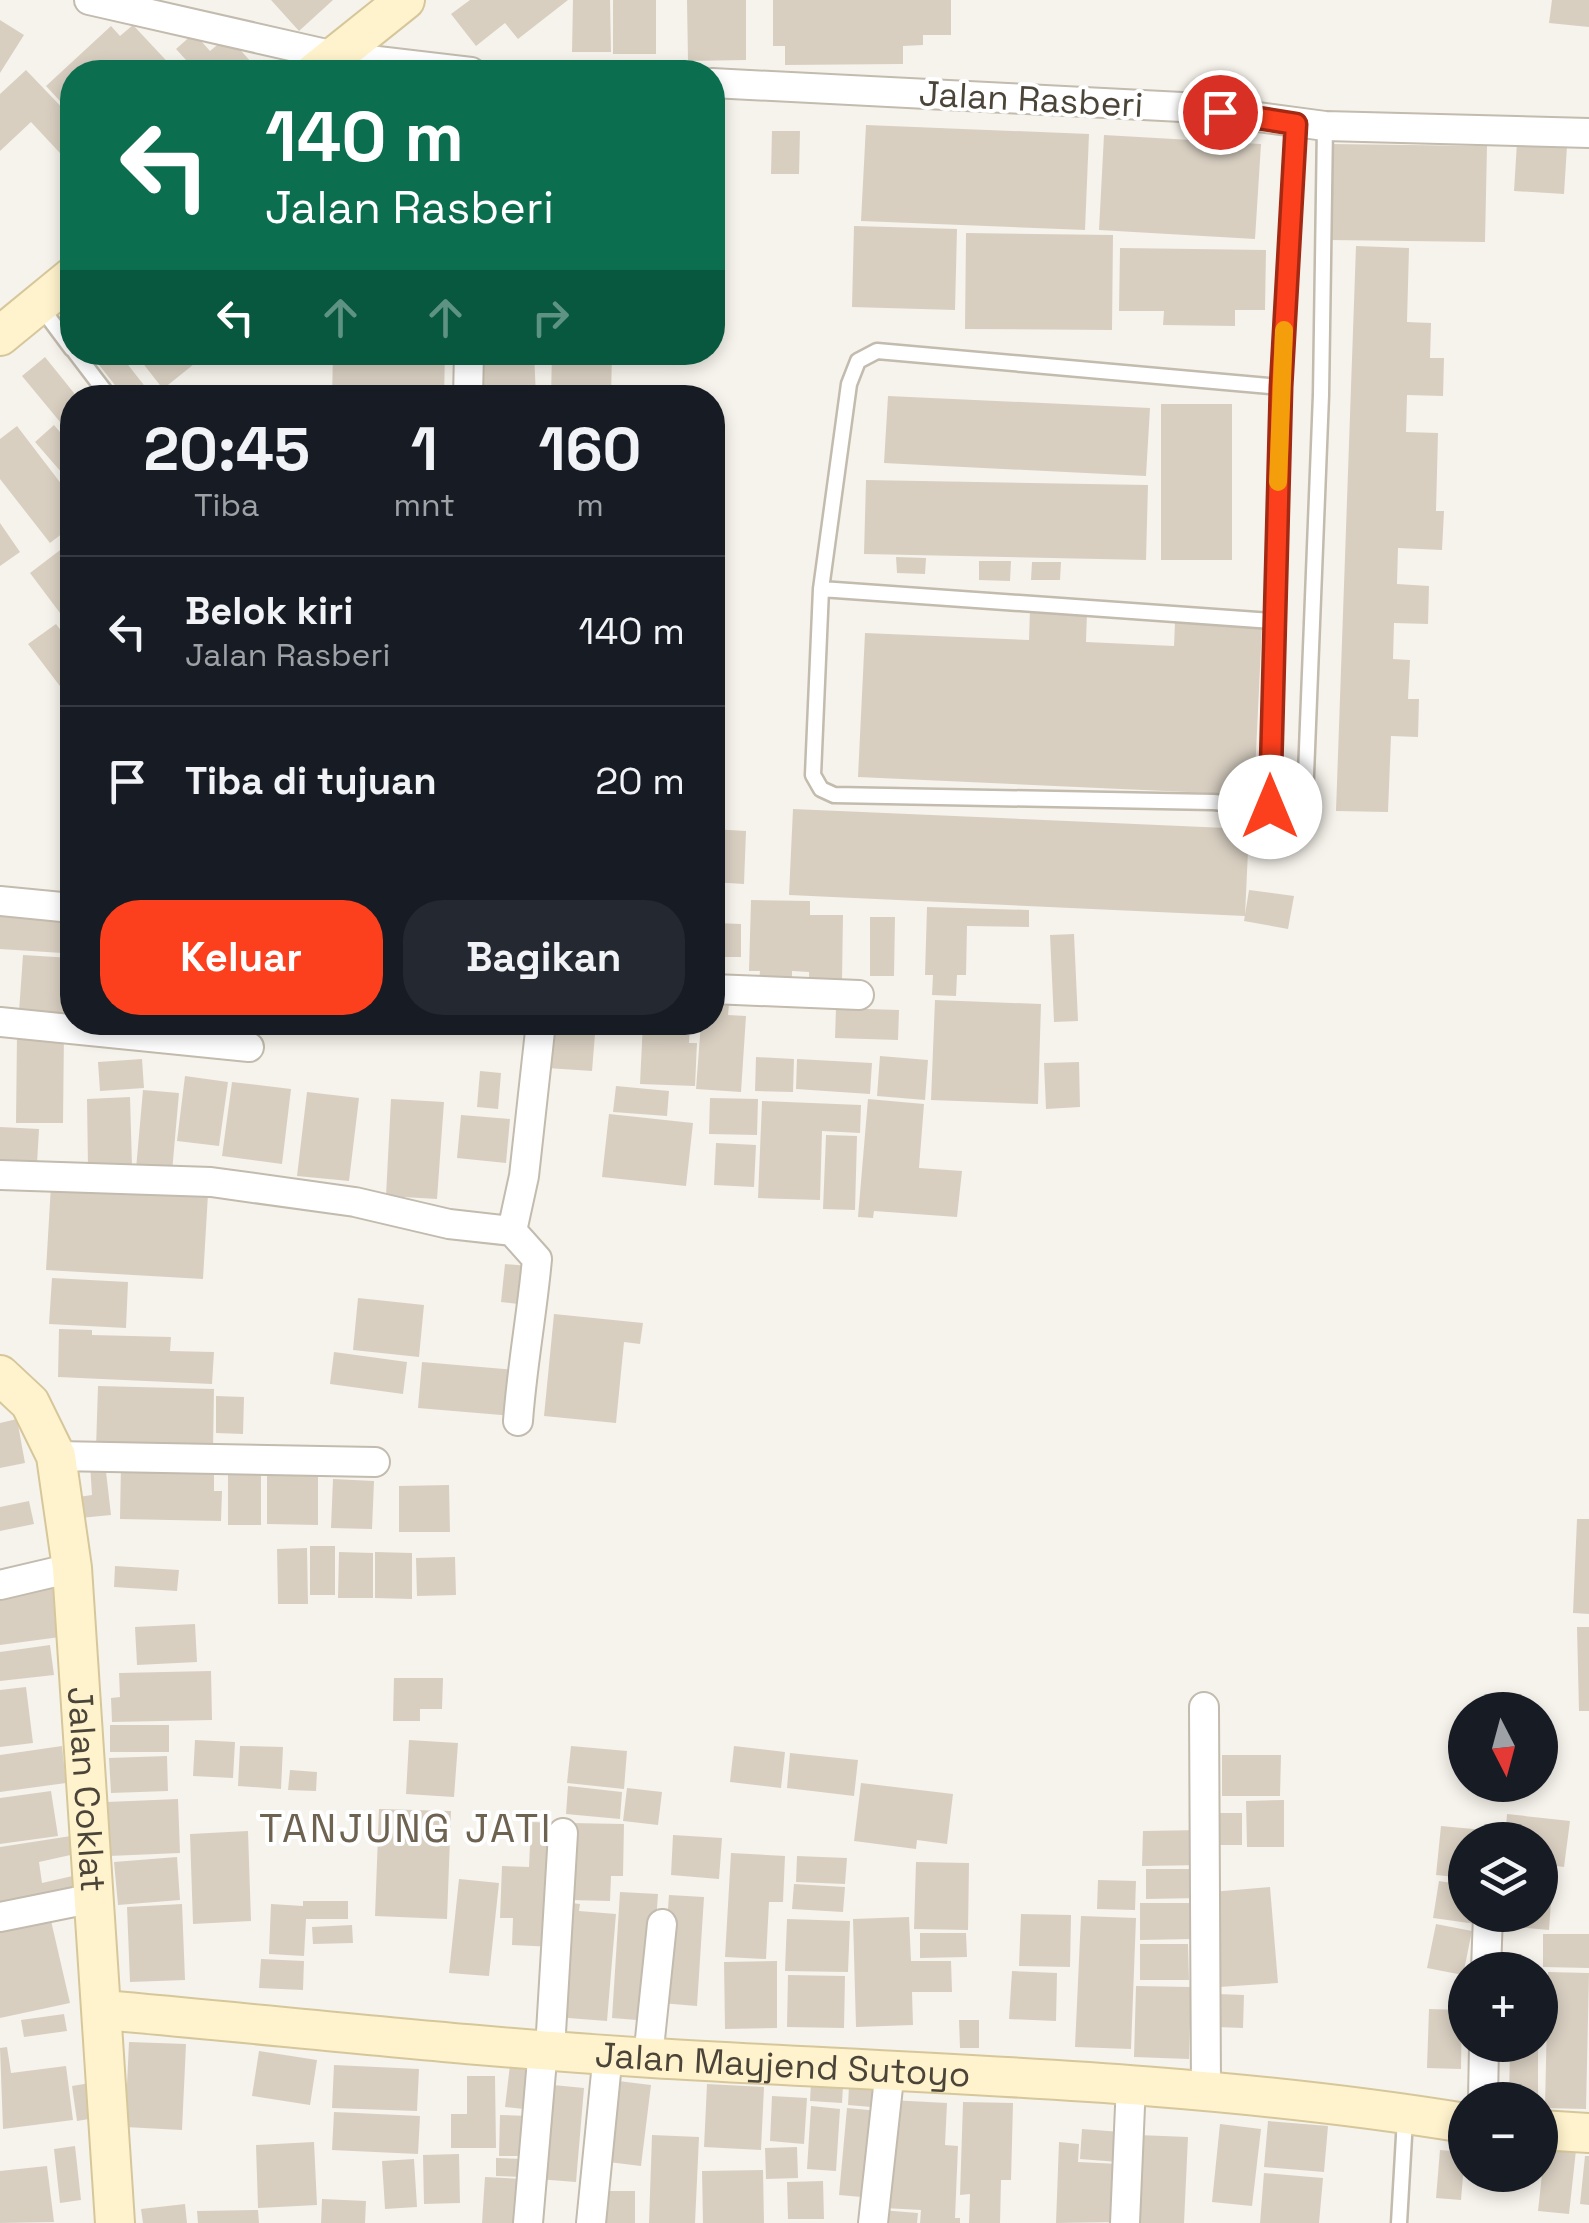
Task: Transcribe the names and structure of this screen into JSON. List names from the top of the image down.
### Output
{
  "streets": {
    "street": ["Jalan Rasberi", "Jalan Coklat", "Jalan Mayjend Sutoyo"]
  },
  "crossings": [
    ["Jalan Coklat", "Jalan Mayjend Sutoyo"]
  ],
  "districts": ["TANJUNG JATI"],
  "north": "bottom",
  "page": {
    "turn": ["140 m", "Jalan Rasberi"],
    "eta": [
      "20:45",
      "Tiba",
      "1",
      "mnt",
      "160",
      "m"
    ],
    "list": [
      {
        "name": "Belok kiri",
        "note": "Jalan Rasberi",
        "value": "140 m"
      },
      {
        "name": "Tiba di tujuan",
        "value": "20 m"
      }
    ],
    "buttons": ["Keluar", "Bagikan"],
    "map_buttons": ["+", "−"]
  }
}
